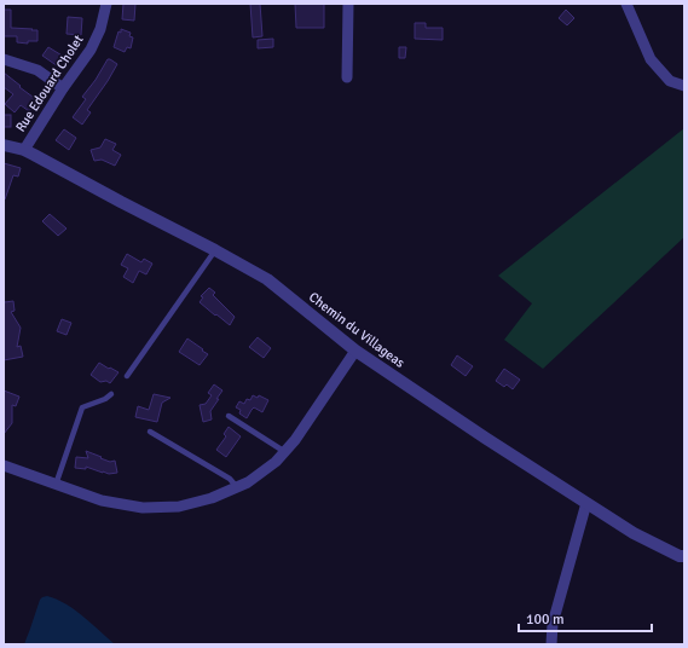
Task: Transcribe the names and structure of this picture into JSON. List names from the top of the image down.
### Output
{
  "streets": {
    "street": ["Rue Edouard Cholet", "Chemin du Villageas"]
  },
  "crossings": [
    ["Rue Edouard Cholet", "Chemin du Villageas"]
  ],
  "scale_bar": "100 m"
}
